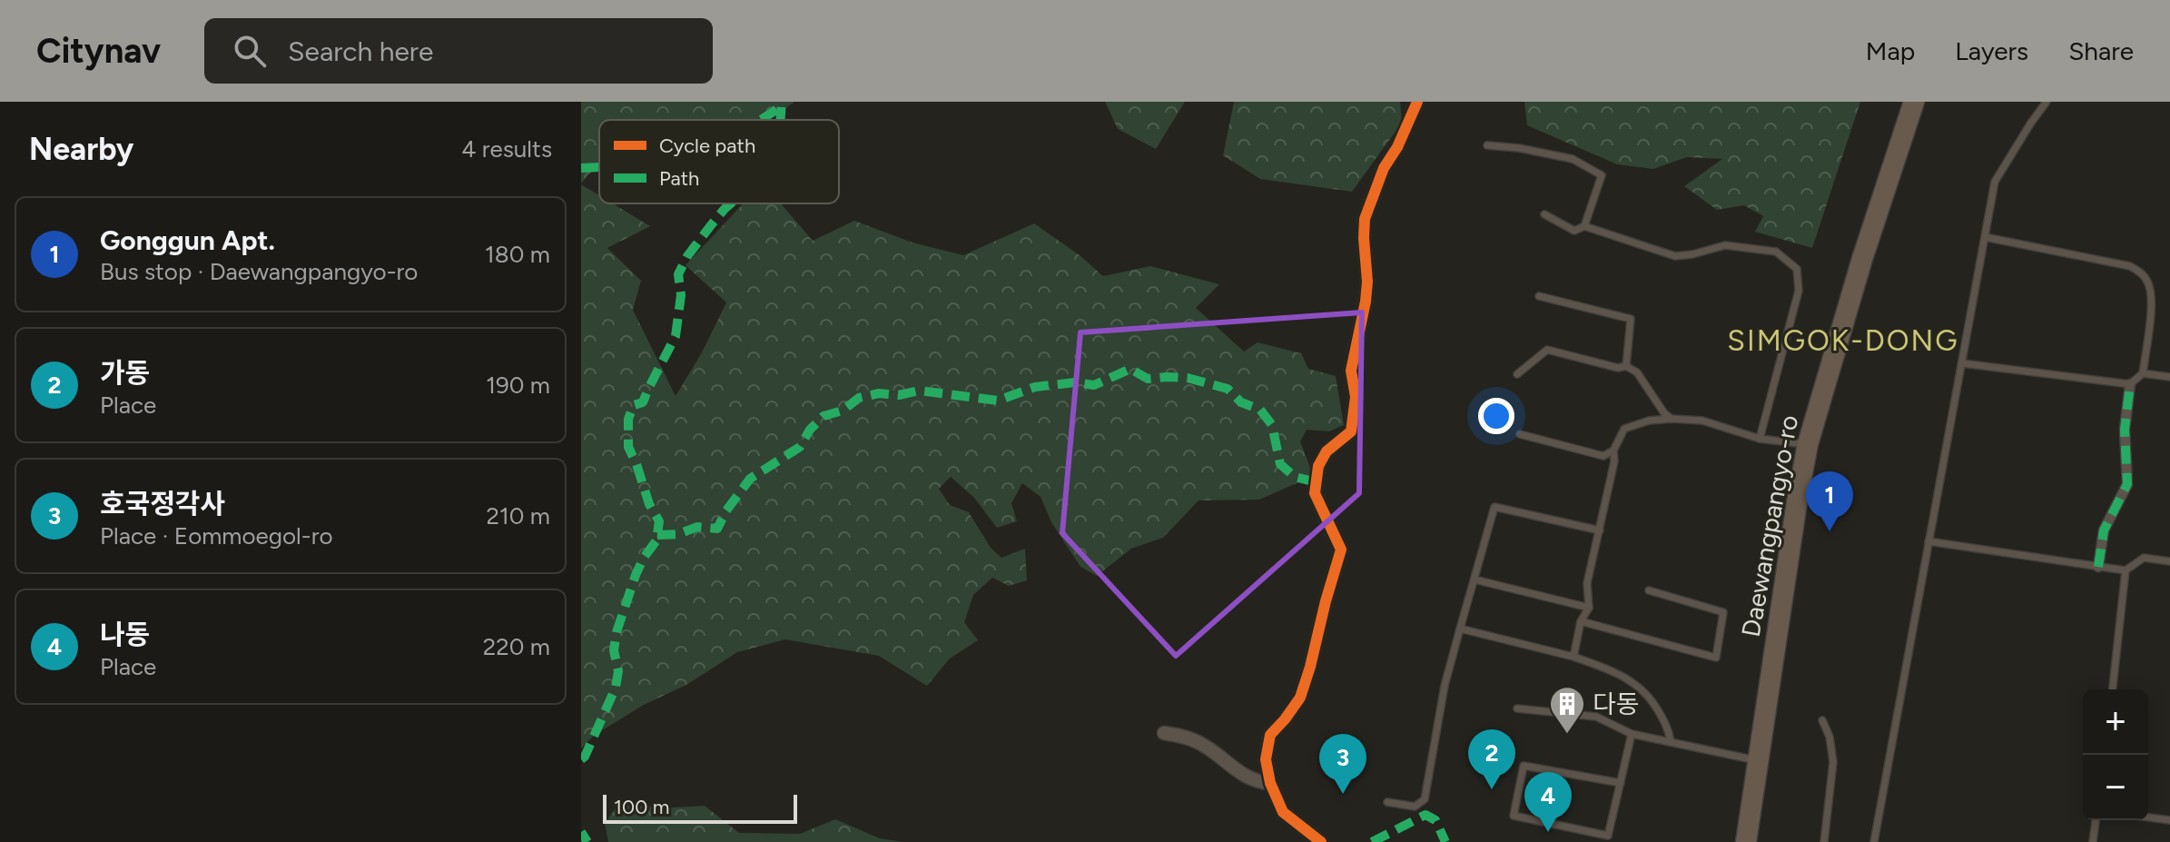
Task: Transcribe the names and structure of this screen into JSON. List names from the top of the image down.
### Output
{
  "streets": {
    "main road": ["Daewangpangyo-ro"]
  },
  "districts": ["SIMGOK-DONG"],
  "places": {
    "building": ["다동"]
  },
  "legend": ["Cycle path", "Path"],
  "scale_bar": "100 m",
  "page": {
    "header": "Citynav",
    "search": "Search here",
    "nav": ["Map", "Layers", "Share"],
    "heading": ["Nearby", "4 results"],
    "list": [
      {
        "mark": "1",
        "name": "Gonggun Apt.",
        "note": "Bus stop · Daewangpangyo-ro",
        "value": "180 m"
      },
      {
        "mark": "2",
        "name": "가동",
        "note": "Place",
        "value": "190 m"
      },
      {
        "mark": "3",
        "name": "호국정각사",
        "note": "Place · Eommoegol-ro",
        "value": "210 m"
      },
      {
        "mark": "4",
        "name": "나동",
        "note": "Place",
        "value": "220 m"
      }
    ],
    "pins": [
      "1",
      "2",
      "3",
      "4"
    ],
    "map_buttons": ["+", "−"],
    "scale": "100 m"
  }
}
